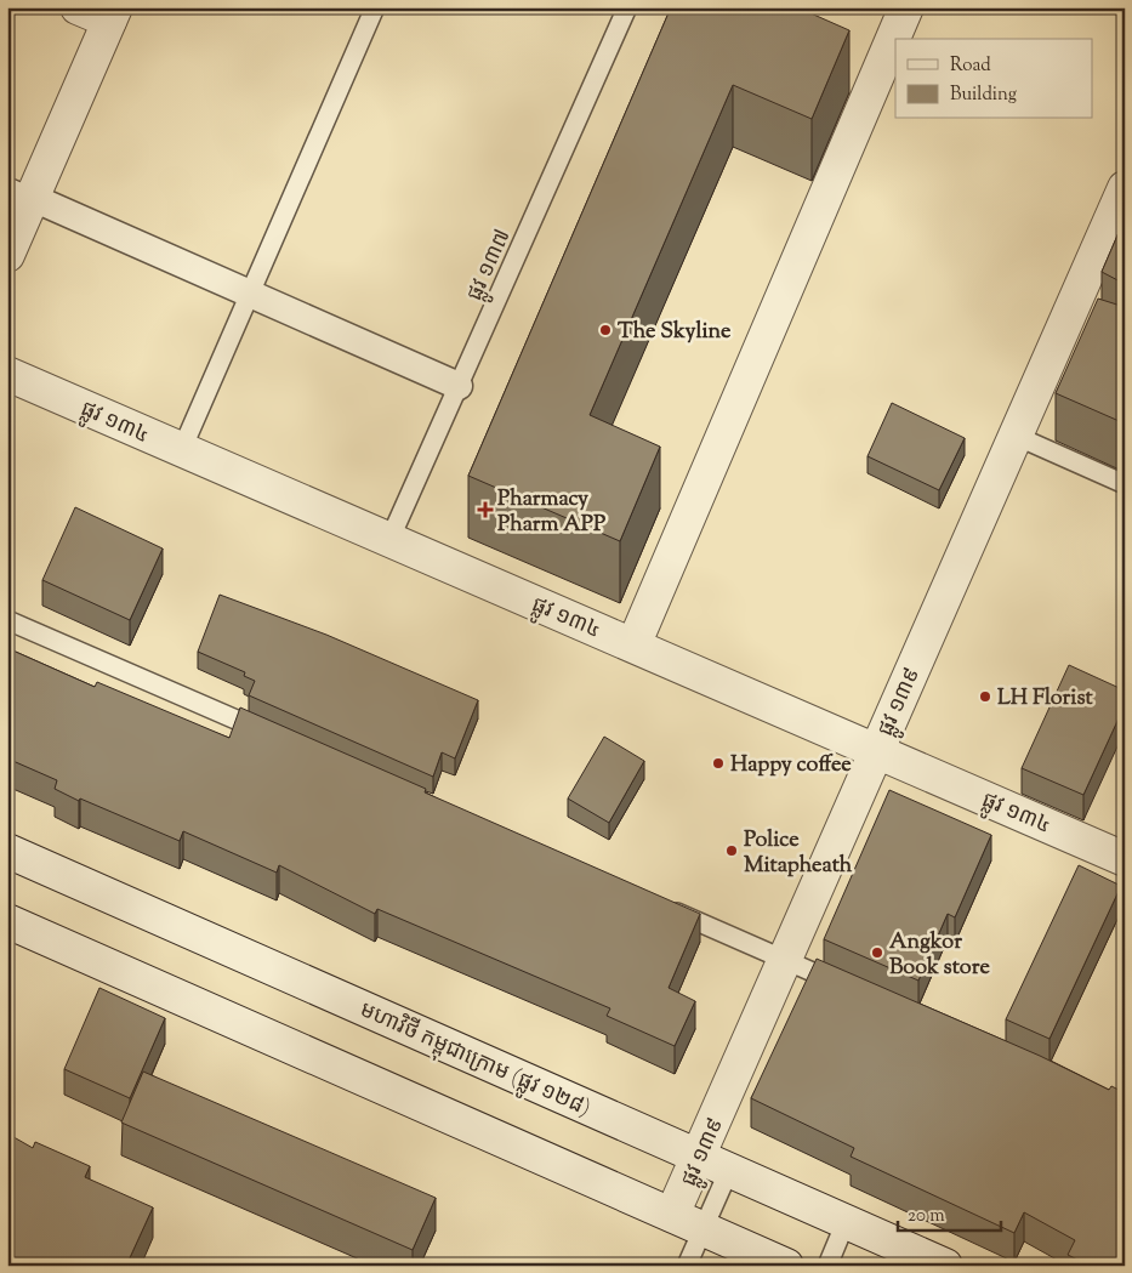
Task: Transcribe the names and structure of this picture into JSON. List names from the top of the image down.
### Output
{
  "streets": {
    "street": ["ផ្លូវ ១៣៤", "ផ្លូវ ១៣៩", "មហាវិថី កម្ពុជាក្រោម (ផ្លូវ ១២៨)"],
    "lane": ["ផ្លូវ ១៣៧"]
  },
  "crossings": [
    ["ផ្លូវ ១៣៧", "ផ្លូវ ១៣៤"],
    ["ផ្លូវ ១៣៤", "ផ្លូវ ១៣៩"],
    ["ផ្លូវ ១៣៩", "មហាវិថី កម្ពុជាក្រោម (ផ្លូវ ១២៨)"]
  ],
  "places": {
    "other": [
      "The Skyline",
      "LH Florist",
      "Happy coffee",
      "Police Mitapheath",
      "Angkor Book store"
    ],
    "health": ["Pharmacy Pharm APP"]
  },
  "legend": ["Road", "Building"],
  "scale_bar": "20 m"
}
